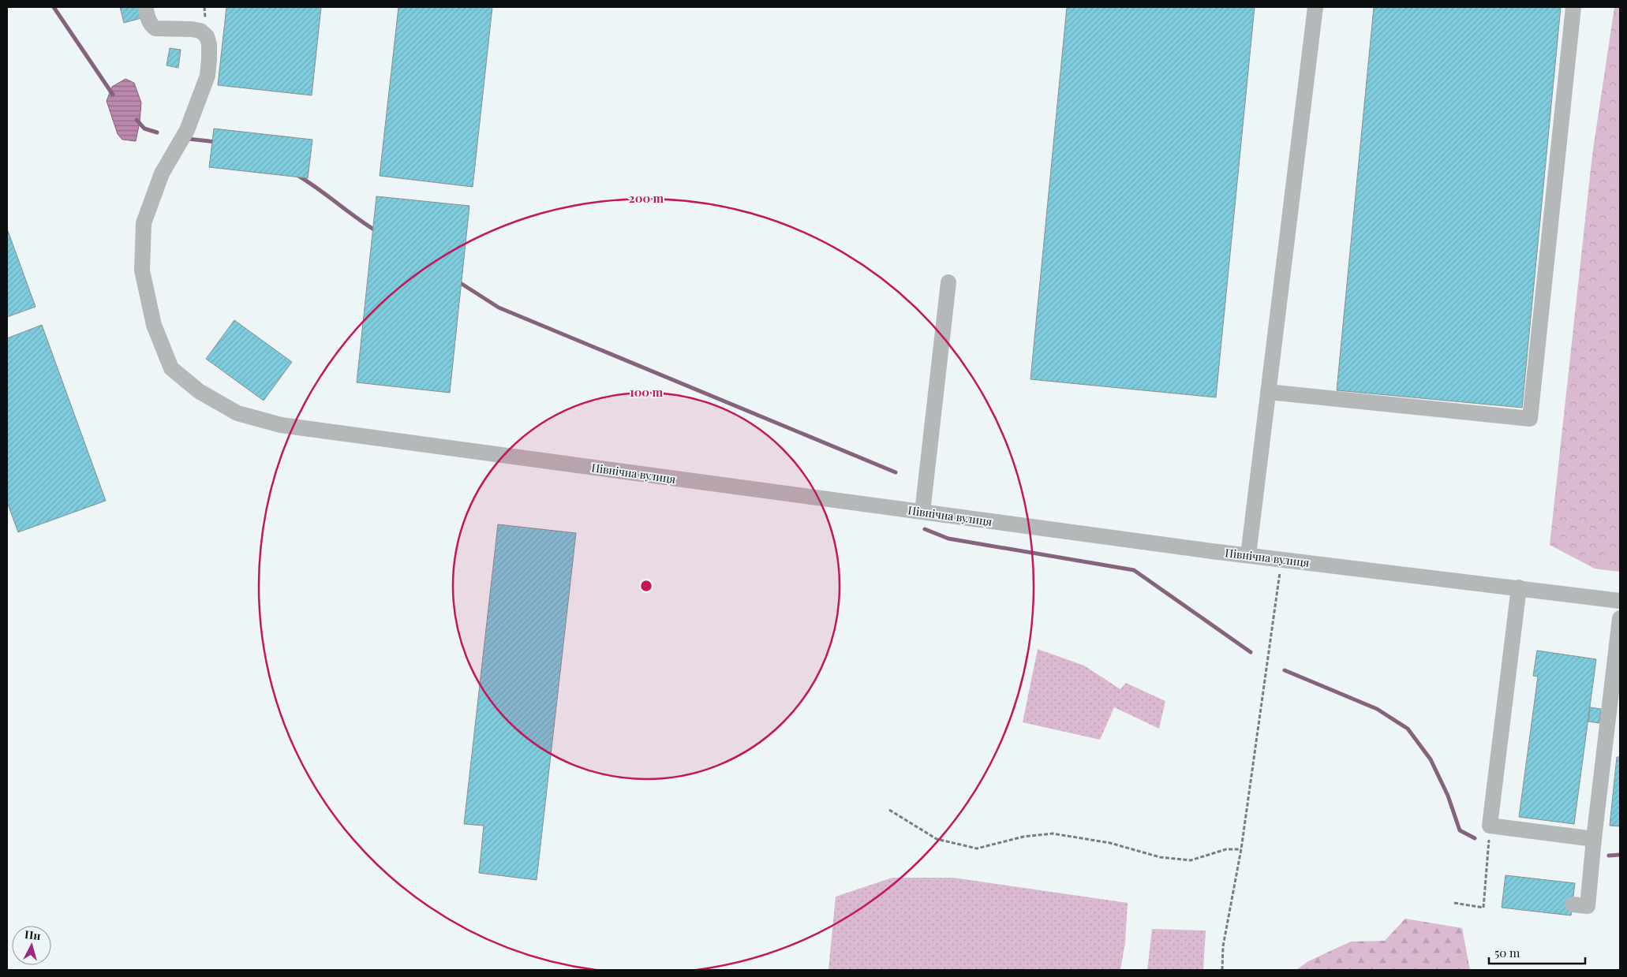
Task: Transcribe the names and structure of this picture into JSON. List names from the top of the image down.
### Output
{
  "streets": {
    "street": ["Північна вулиця"]
  },
  "scale_bar": "50 m",
  "north": "top",
  "rings": ["200 m", "100 m"]
}
